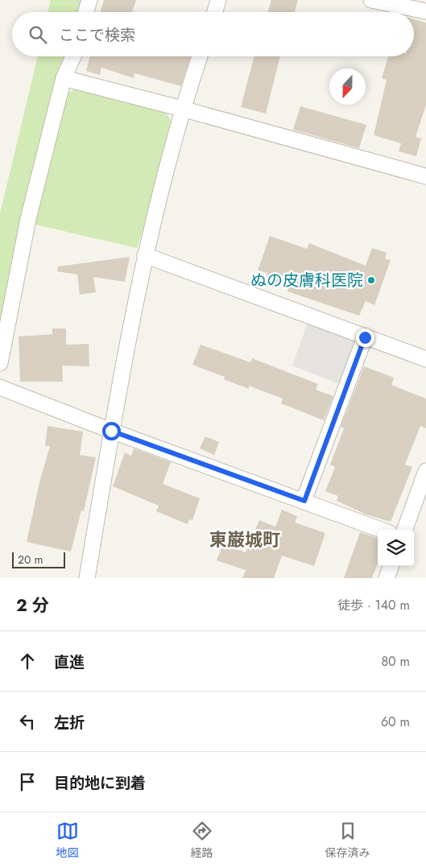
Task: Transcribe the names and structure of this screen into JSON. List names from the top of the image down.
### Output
{
  "districts": ["東巌城町"],
  "places": ["ぬの皮膚科医院"],
  "scale_bar": "20 m",
  "north": "bottom",
  "page": {
    "search": "ここで検索",
    "scale": "20 m",
    "heading": ["2 分", "徒歩 · 140 m"],
    "list": [
      ["直進", "80 m"],
      ["左折", "60 m"],
      "目的地に到着"
    ],
    "nav": ["地図", "経路", "保存済み"]
  }
}
